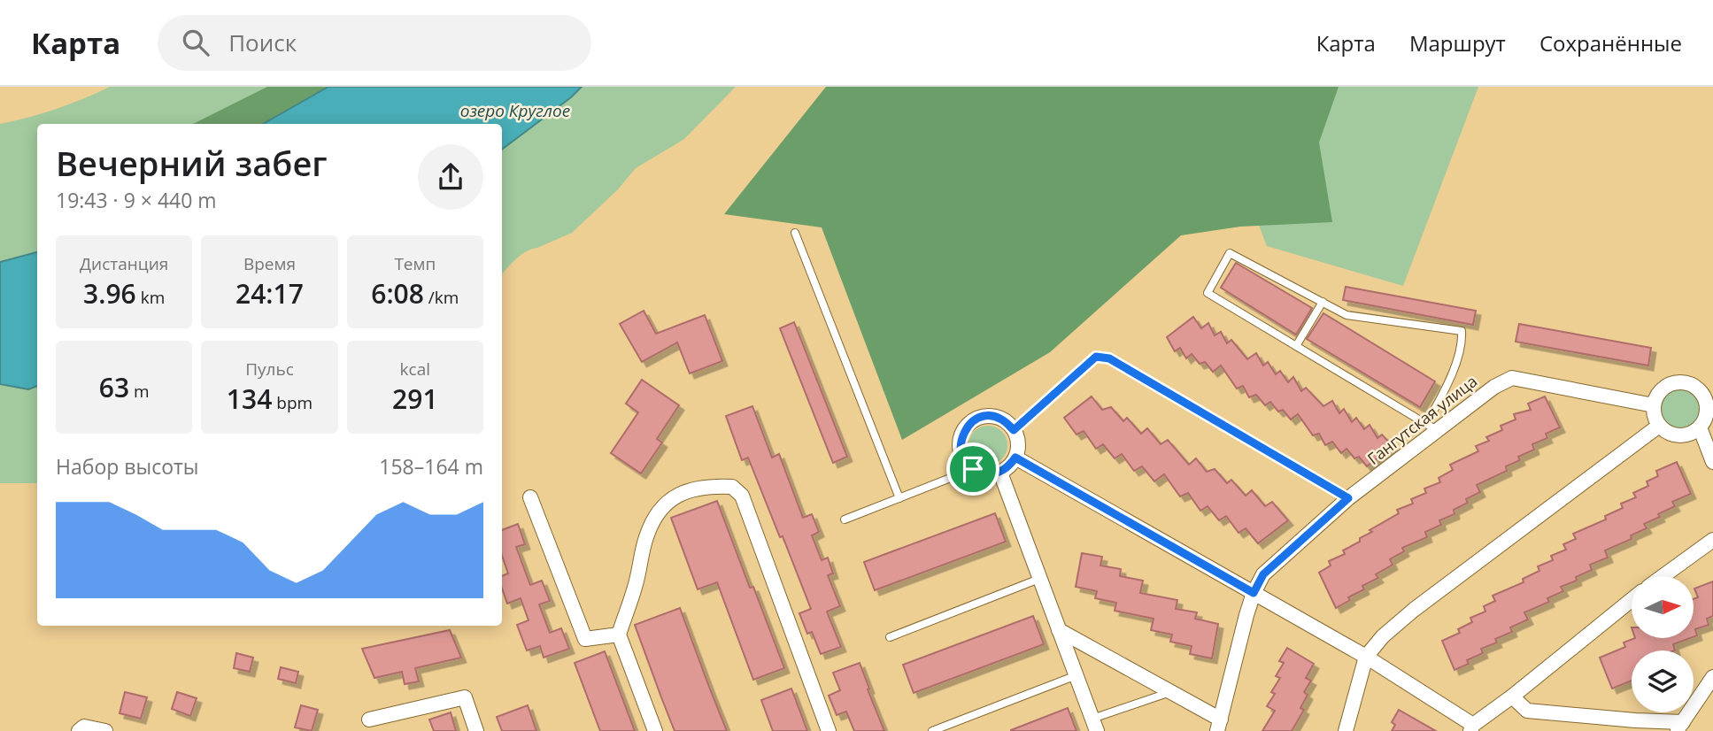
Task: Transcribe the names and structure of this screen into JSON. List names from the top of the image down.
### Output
{
  "streets": {
    "street": ["Гангутская улица"]
  },
  "water": ["озеро Круглое"],
  "north": "right",
  "page": {
    "header": "Карта",
    "search": "Поиск",
    "nav": ["Карта", "Маршрут", "Сохранённые"],
    "heading": ["Вечерний забег", "19:43 · 9 × 440 m"],
    "stats": [
      ["Дистанция", "3.96 km"],
      ["Время", "24:17"],
      ["Темп", "6:08 /km"],
      ["63 m"],
      ["Пульс", "134 bpm"],
      ["kcal", "291"]
    ],
    "chart": ["Набор высоты", "158–164 m"]
  }
}
